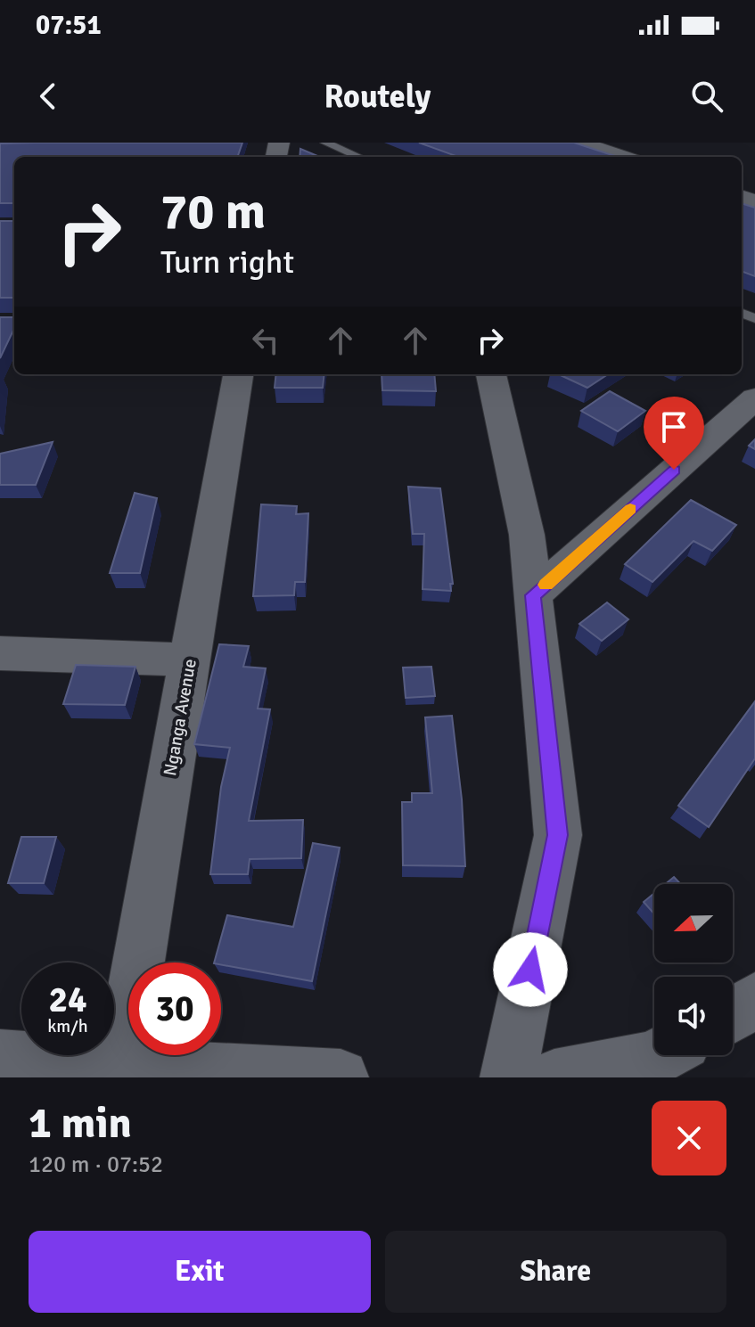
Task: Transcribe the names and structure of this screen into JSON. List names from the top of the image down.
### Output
{
  "streets": {
    "street": ["Nganga Avenue"]
  },
  "north": "left",
  "page": {
    "status": "07:51",
    "header": "Routely",
    "turn": ["70 m", "Turn right"],
    "speed": "24 km/h",
    "limit": "30",
    "heading": ["1 min", "120 m · 07:52"],
    "buttons": ["Exit", "Share"]
  }
}
